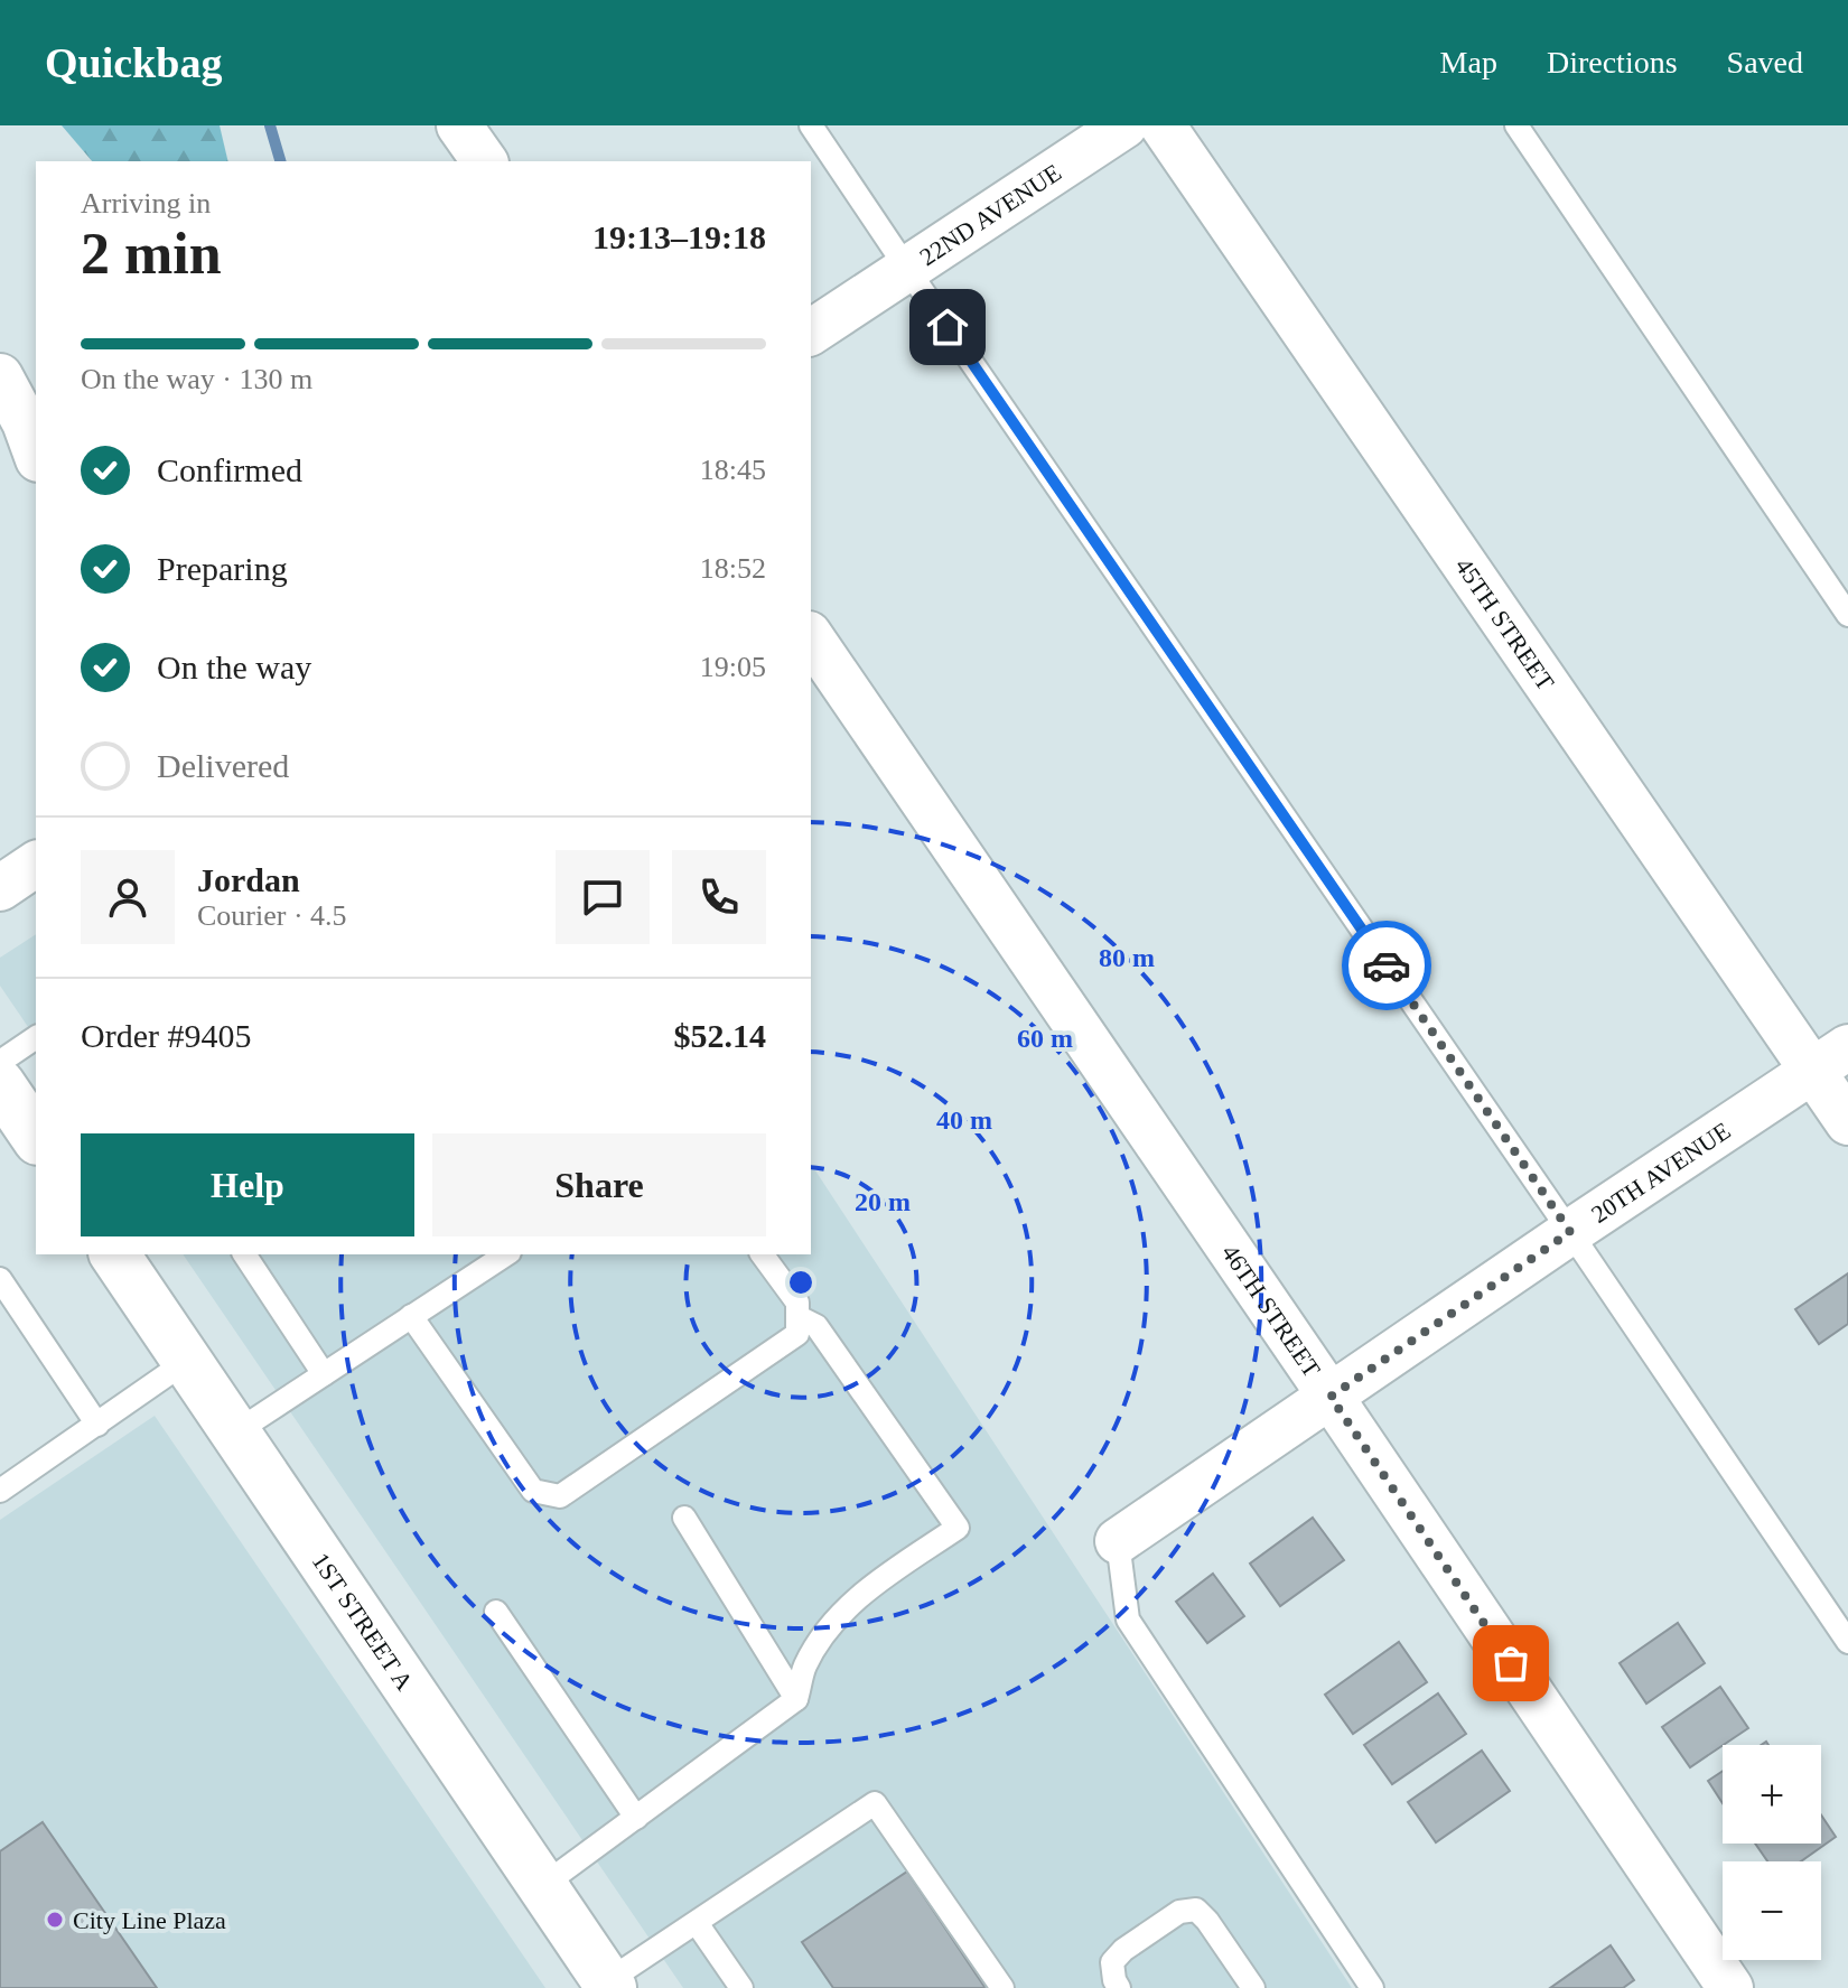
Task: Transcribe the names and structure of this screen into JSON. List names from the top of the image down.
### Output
{
  "streets": {
    "street": [
      "22ND AVENUE",
      "45TH STREET",
      "20TH AVENUE",
      "46TH STREET",
      "1ST STREET A"
    ]
  },
  "crossings": [
    ["45TH STREET", "20TH AVENUE"],
    ["20TH AVENUE", "46TH STREET"]
  ],
  "places": ["City Line Plaza"],
  "page": {
    "header": "Quickbag",
    "nav": ["Map", "Directions", "Saved"],
    "heading": ["2 min", "Arriving in", "19:13–19:18"],
    "panel": [
      "Jordan",
      "Courier · 4.5",
      "Order #9405",
      "$52.14"
    ],
    "bar": "On the way · 130 m",
    "list": [
      ["Confirmed", "18:45"],
      ["Preparing", "18:52"],
      ["On the way", "19:05"],
      "Delivered"
    ],
    "buttons": ["Help", "Share"],
    "map_buttons": ["+", "−"]
  },
  "rings": [
    "80 m",
    "60 m",
    "40 m",
    "20 m"
  ]
}
